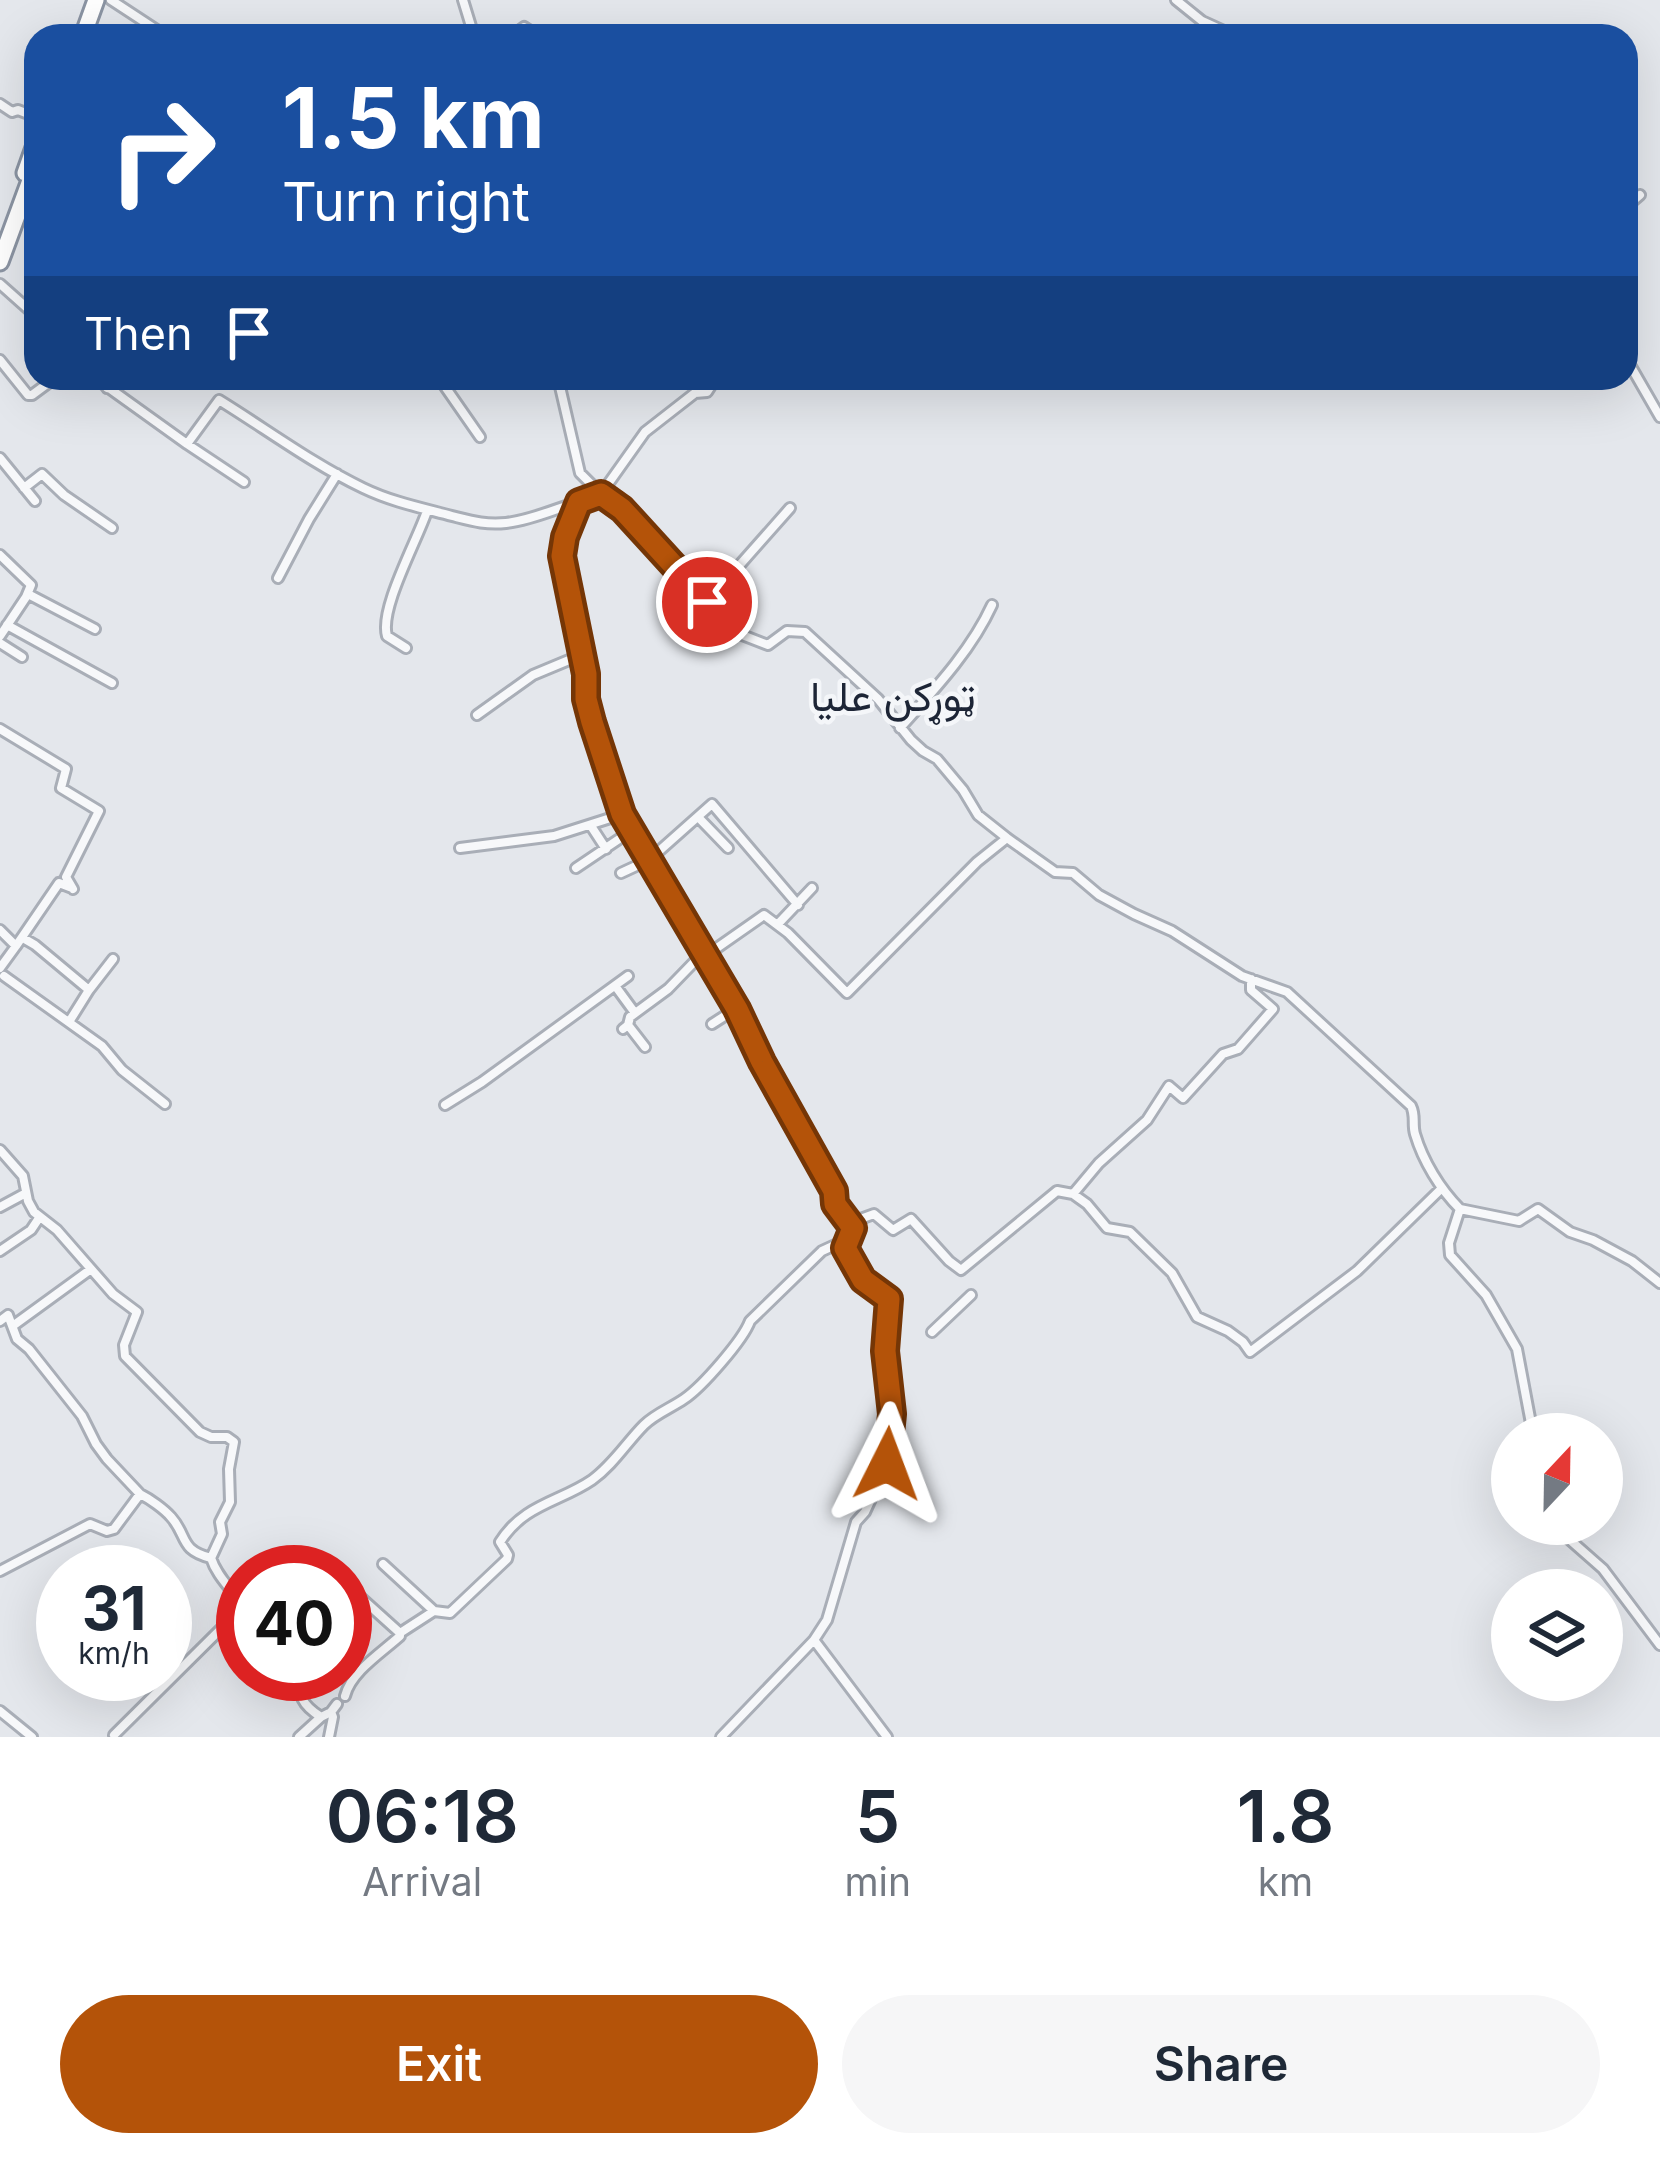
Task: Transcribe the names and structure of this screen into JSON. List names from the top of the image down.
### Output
{
  "districts": ["ټوړکن علیا"],
  "north": "top",
  "page": {
    "turn": ["1.5 km", "Turn right"],
    "then": "Then",
    "speed": "31 km/h",
    "limit": "40",
    "eta": [
      "06:18",
      "Arrival",
      "5",
      "min",
      "1.8",
      "km"
    ],
    "buttons": ["Exit", "Share"]
  }
}
